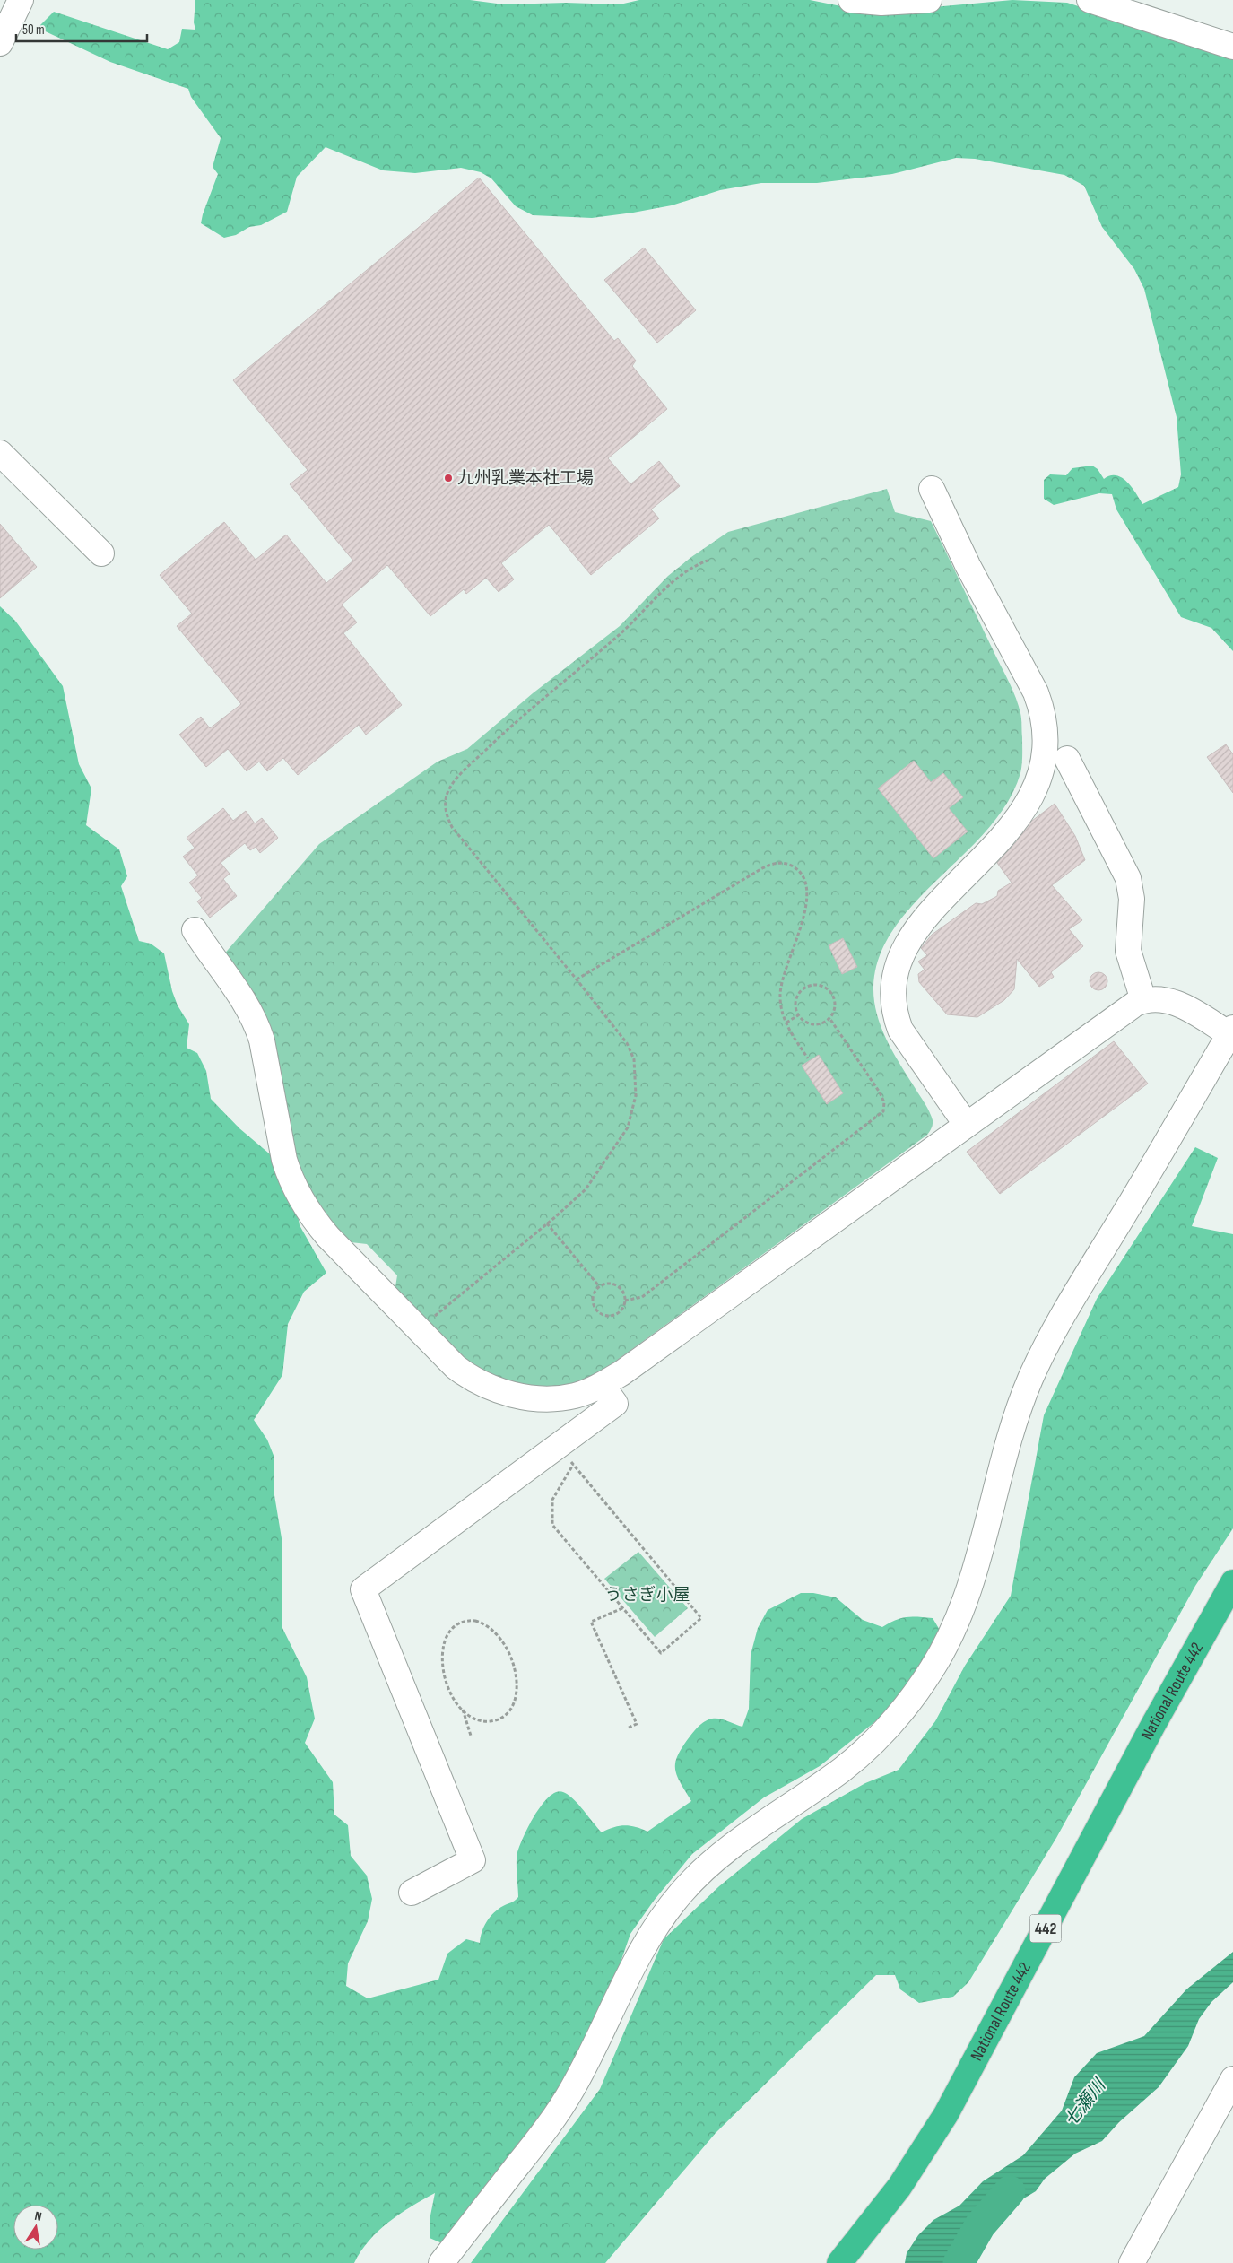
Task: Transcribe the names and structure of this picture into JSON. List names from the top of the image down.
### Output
{
  "streets": {
    "highway": ["National Route 442", "442"]
  },
  "water": ["七瀬川"],
  "parks": ["うさぎ小屋"],
  "places": ["九州乳業本社工場"],
  "scale_bar": "50 m",
  "north": "top"
}
